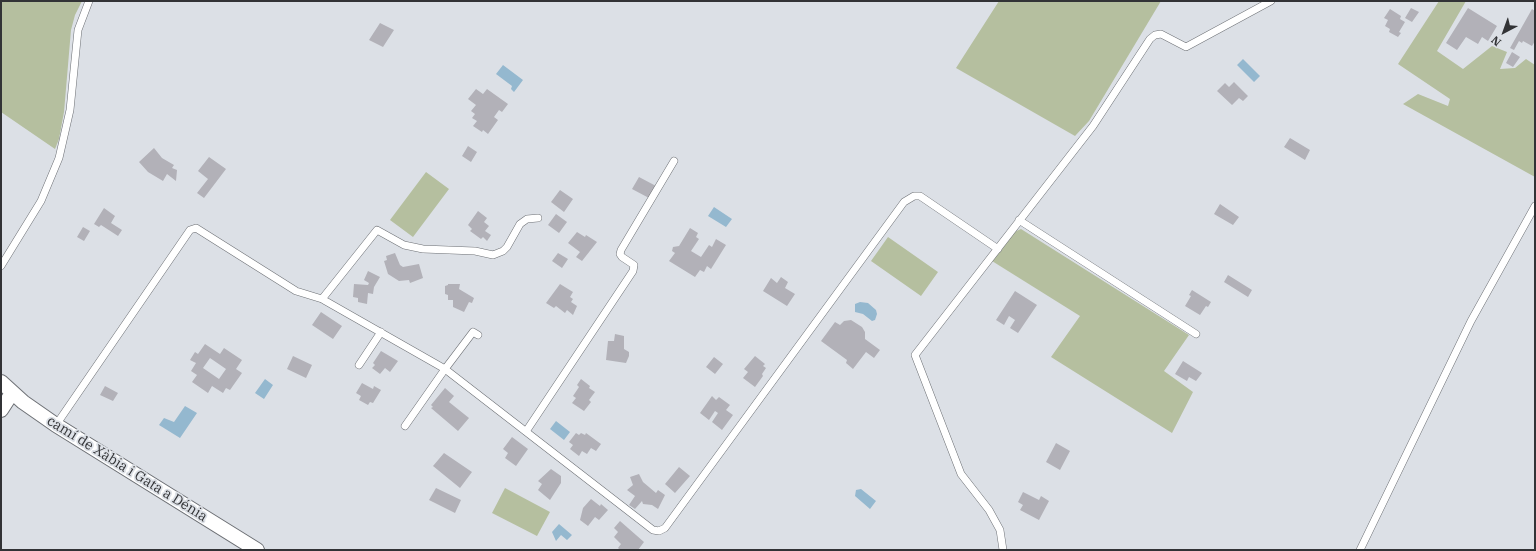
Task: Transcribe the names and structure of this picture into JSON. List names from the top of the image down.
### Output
{
  "streets": {
    "street": ["camí de Xàbia i Gata a Dénia"]
  },
  "north": "bottom left"
}
